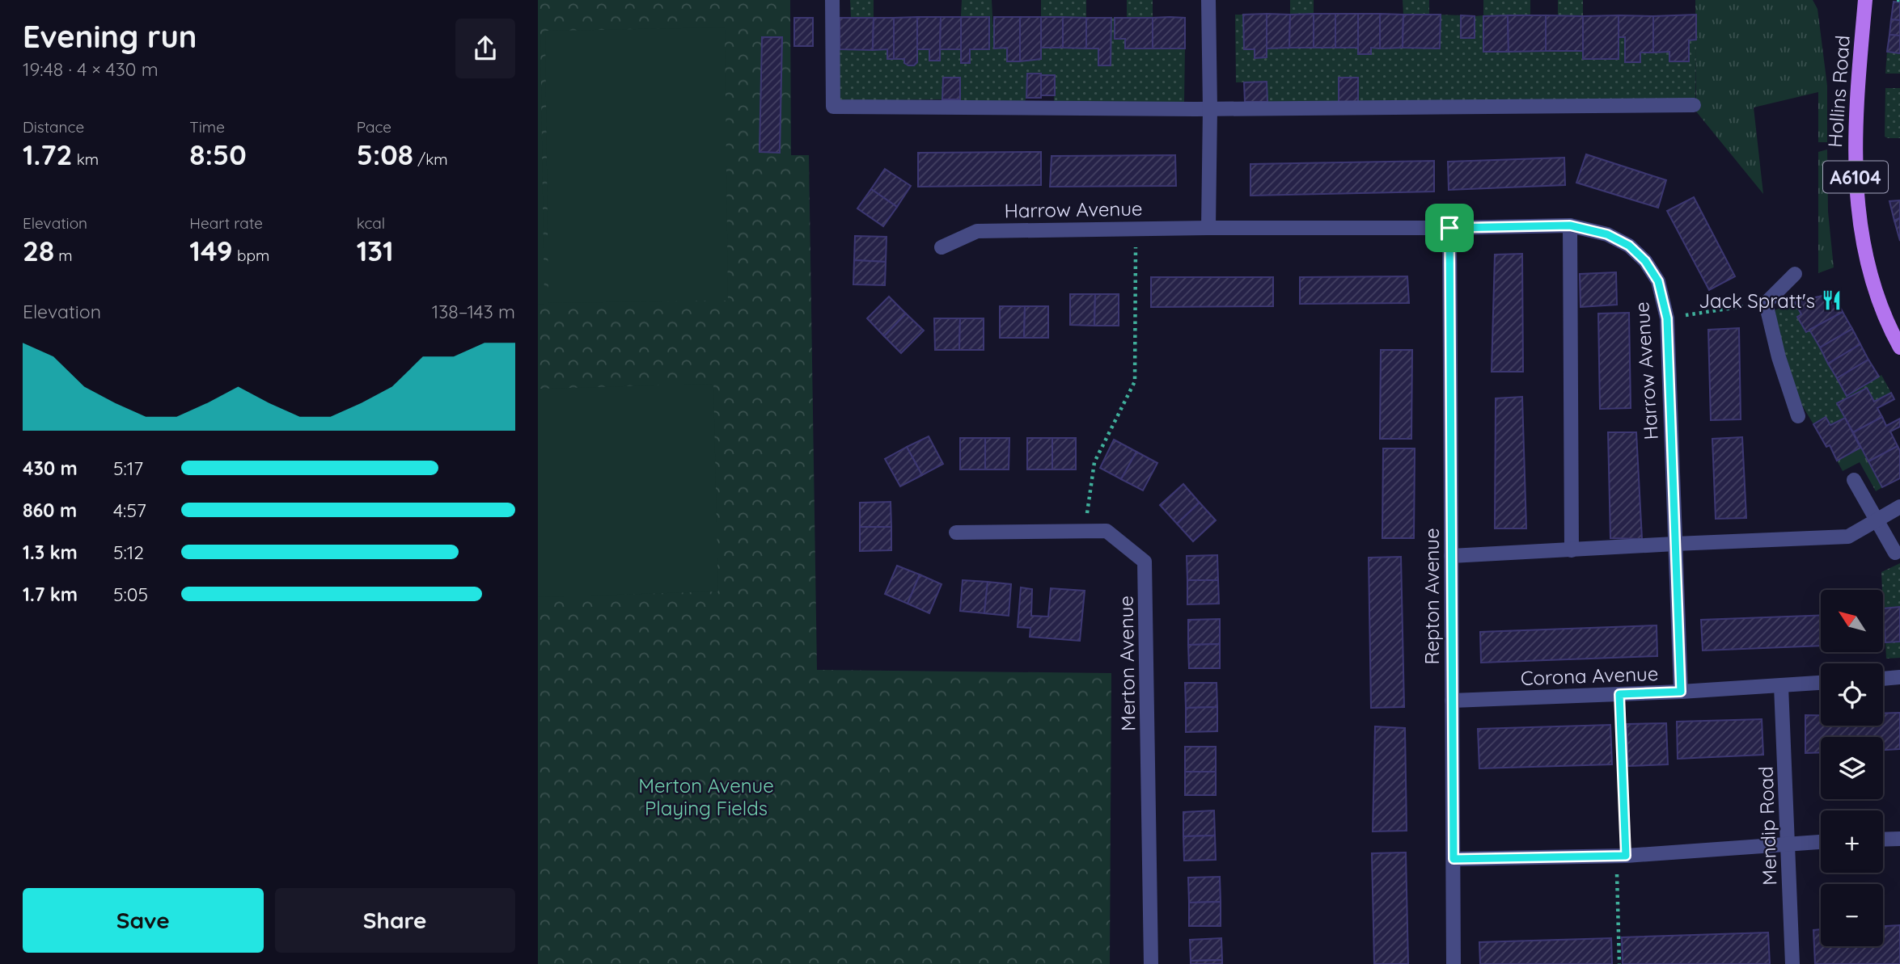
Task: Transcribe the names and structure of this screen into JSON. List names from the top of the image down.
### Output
{
  "streets": {
    "main road": ["Hollins Road", "A6104"],
    "street": [
      "Harrow Avenue",
      "Repton Avenue",
      "Merton Avenue",
      "Corona Avenue",
      "Mendip Road"
    ]
  },
  "crossings": [
    ["Harrow Avenue", "Repton Avenue"],
    ["Harrow Avenue", "Corona Avenue"],
    ["Repton Avenue", "Corona Avenue"],
    ["Corona Avenue", "Mendip Road"]
  ],
  "parks": ["Merton Avenue Playing Fields"],
  "places": {
    "restaurant": ["Jack Spratt's"]
  },
  "north": "top left",
  "page": {
    "heading": ["Evening run", "19:48 · 4 × 430 m"],
    "stats": [
      ["Distance", "1.72 km"],
      ["Time", "8:50"],
      ["Pace", "5:08 /km"],
      ["Elevation", "28 m"],
      ["Heart rate", "149 bpm"],
      ["kcal", "131"]
    ],
    "chart": ["Elevation", "138–143 m"],
    "list": [
      {
        "name": "430 m",
        "note": "5:17"
      },
      {
        "name": "860 m",
        "note": "4:57"
      },
      {
        "name": "1.3 km",
        "note": "5:12"
      },
      {
        "name": "1.7 km",
        "note": "5:05"
      }
    ],
    "map_buttons": ["+", "−"],
    "buttons": ["Save", "Share"]
  }
}
